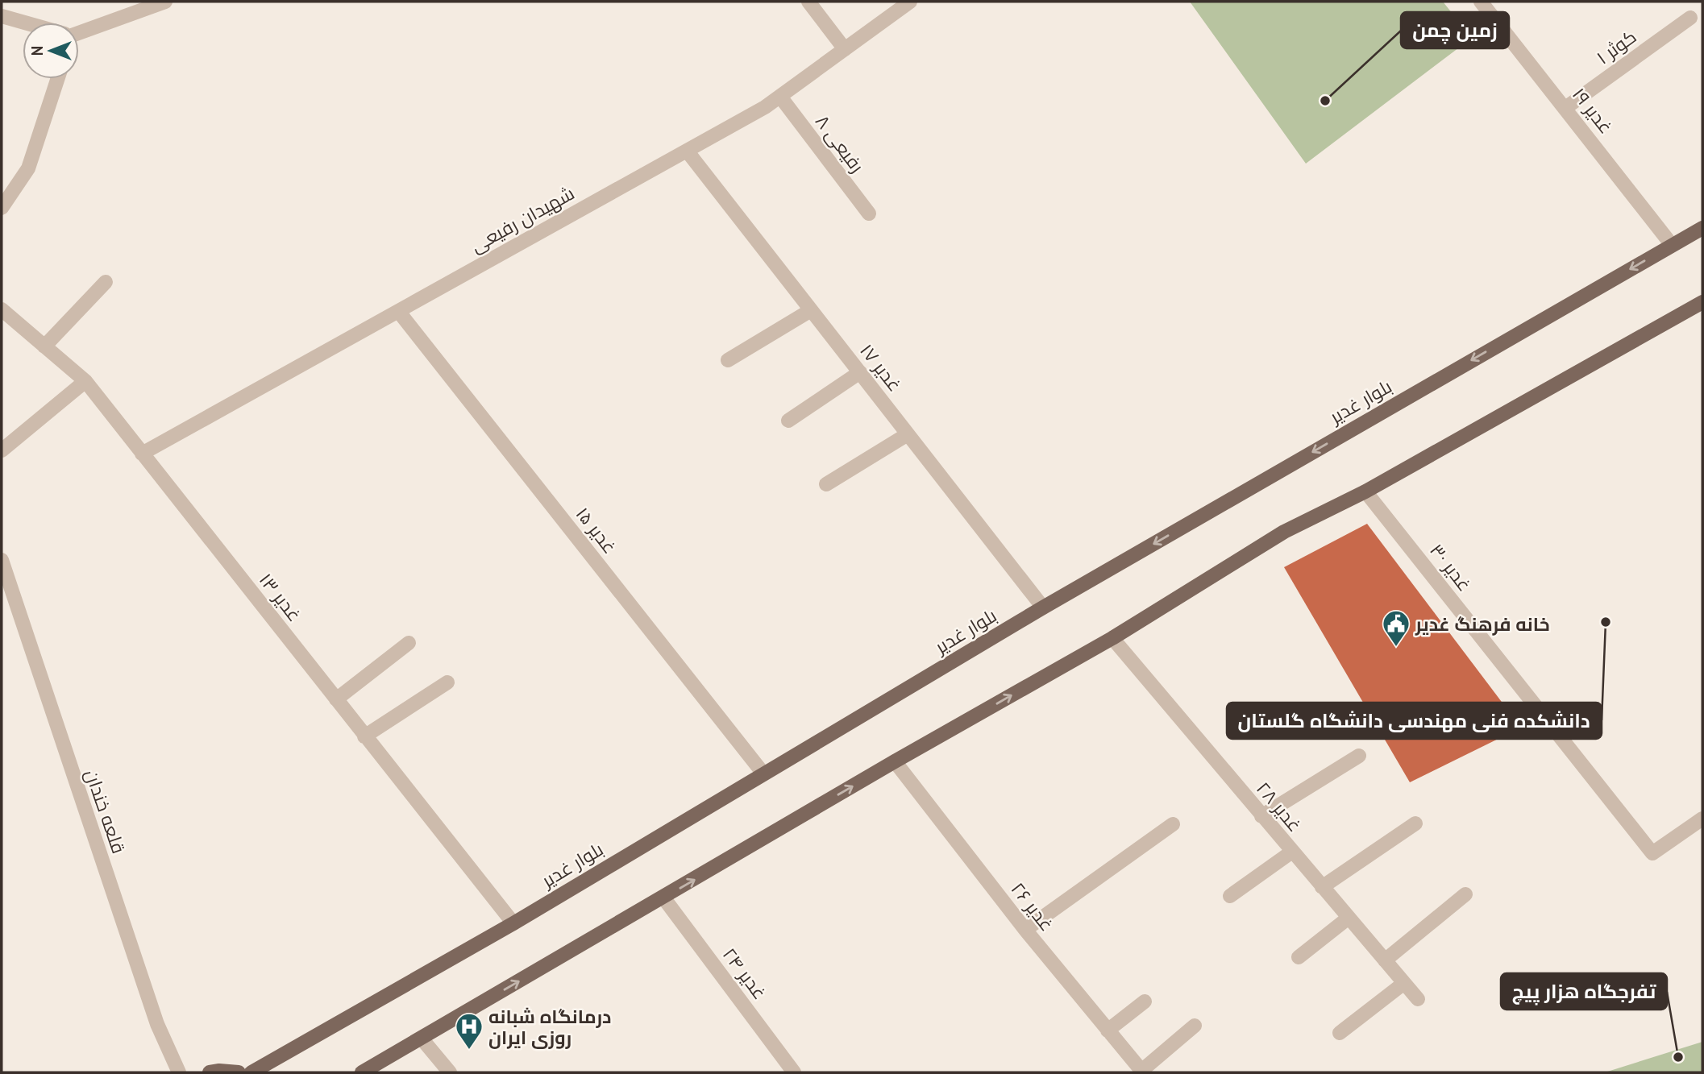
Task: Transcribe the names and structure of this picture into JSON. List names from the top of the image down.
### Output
{
  "streets": {
    "main road": ["بلوار غدیر"],
    "street": [
      "۱ کوثر",
      "۱۹ غدیر",
      "رفیعی ۸",
      "شهیدان رفیعی",
      "۱۷ غدیر",
      "۱۵ غدیر",
      "غدیر ۳۰",
      "۱۳ غدیر",
      "۲۸ غدیر",
      "قلعه خندان",
      "۲۶ غدیر",
      "۲۴ غدیر"
    ]
  },
  "crossings": [
    ["۱ کوثر", "۱۹ غدیر"],
    ["۱۹ غدیر", "بلوار غدیر"],
    ["رفیعی ۸", "شهیدان رفیعی"],
    ["شهیدان رفیعی", "۱۷ غدیر"],
    ["شهیدان رفیعی", "۱۵ غدیر"],
    ["شهیدان رفیعی", "۱۳ غدیر"],
    ["۱۷ غدیر", "بلوار غدیر"],
    ["بلوار غدیر", "۱۵ غدیر"],
    ["بلوار غدیر", "۱۳ غدیر"]
  ],
  "places": {
    "other": ["زمین چمن", "دانشکده فنی مهندسی دانشگاه گلستان", "تفرجگاه هزار پیچ"],
    "public building": ["خانه فرهنگ غدیر"],
    "hospital": ["درمانگاه شبانه روزی ایران"]
  },
  "north": "left"
}
